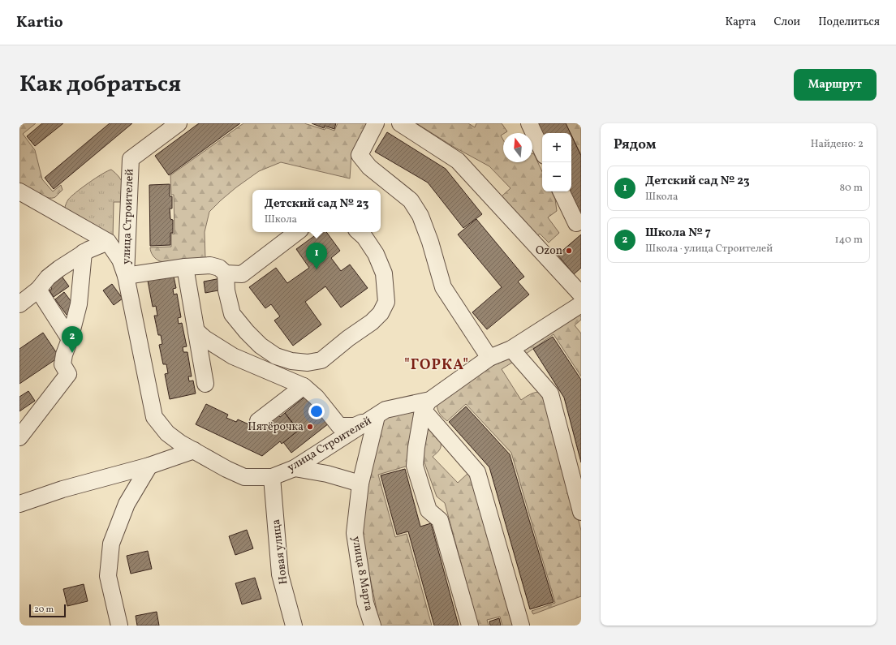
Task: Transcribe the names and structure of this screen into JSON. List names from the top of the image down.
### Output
{
  "streets": {
    "street": ["улица Строителей", "Новая улица", "улица 8 Марта"]
  },
  "crossings": [
    ["улица Строителей", "Новая улица"],
    ["улица Строителей", "улица 8 Марта"]
  ],
  "districts": ["\"ГОРКА\""],
  "places": ["Ozon", "Пятёрочка"],
  "scale_bar": "20 m",
  "north": "top",
  "page": {
    "header": "Kartio",
    "nav": ["Карта", "Слои", "Поделиться"],
    "title": "Как добраться",
    "buttons": "Маршрут",
    "heading": ["Рядом", "Найдено: 2"],
    "map_buttons": ["+", "−"],
    "list": [
      {
        "mark": "1",
        "name": "Детский сад № 23",
        "note": "Школа",
        "value": "80 m"
      },
      {
        "mark": "2",
        "name": "Школа № 7",
        "note": "Школа · улица Строителей",
        "value": "140 m"
      }
    ],
    "popup": ["Детский сад № 23", "Школа"],
    "pins": ["1", "2"],
    "scale": "20 m"
  }
}
